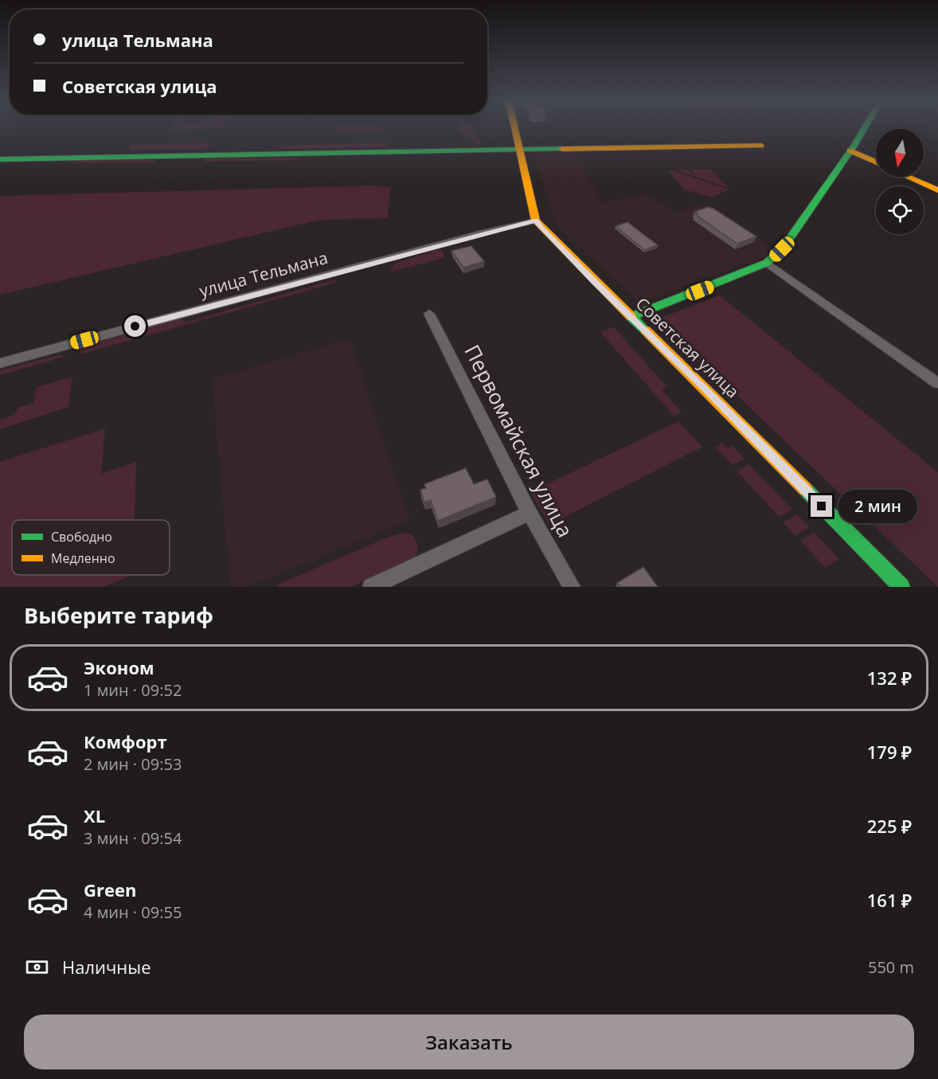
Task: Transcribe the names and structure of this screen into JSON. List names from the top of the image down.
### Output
{
  "streets": {
    "main road": ["Советская улица"],
    "street": ["улица Тельмана", "Первомайская улица"]
  },
  "crossings": [
    ["улица Тельмана", "Советская улица"]
  ],
  "legend": ["Свободно", "Медленно"],
  "north": "bottom",
  "page": {
    "banner": ["улица Тельмана", "Советская улица"],
    "bubble": "2 мин",
    "heading": "Выберите тариф",
    "list": [
      {
        "name": "Эконом",
        "note": "1 мин · 09:52",
        "value": "132 ₽"
      },
      {
        "name": "Комфорт",
        "note": "2 мин · 09:53",
        "value": "179 ₽"
      },
      {
        "name": "XL",
        "note": "3 мин · 09:54",
        "value": "225 ₽"
      },
      {
        "name": "Green",
        "note": "4 мин · 09:55",
        "value": "161 ₽"
      }
    ],
    "pay": ["Наличные", "550 m"],
    "buttons": "Заказать"
  }
}
